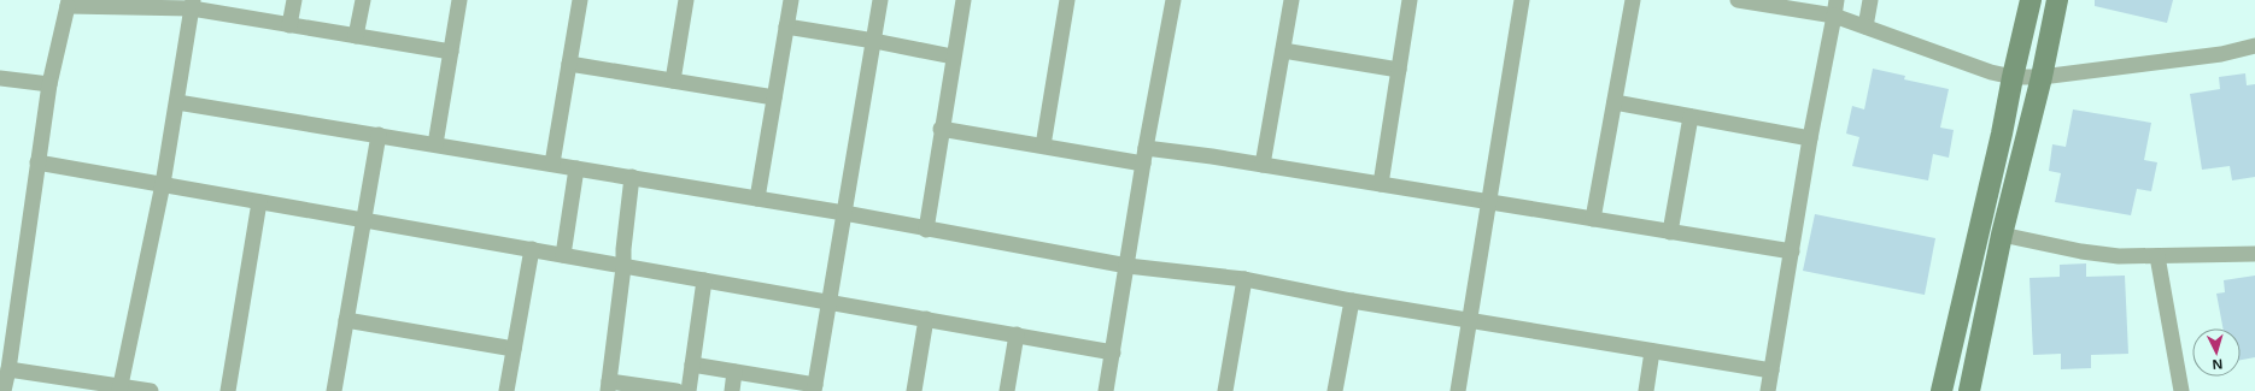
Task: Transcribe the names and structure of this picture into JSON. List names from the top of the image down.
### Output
{
  "north": "bottom"
}
